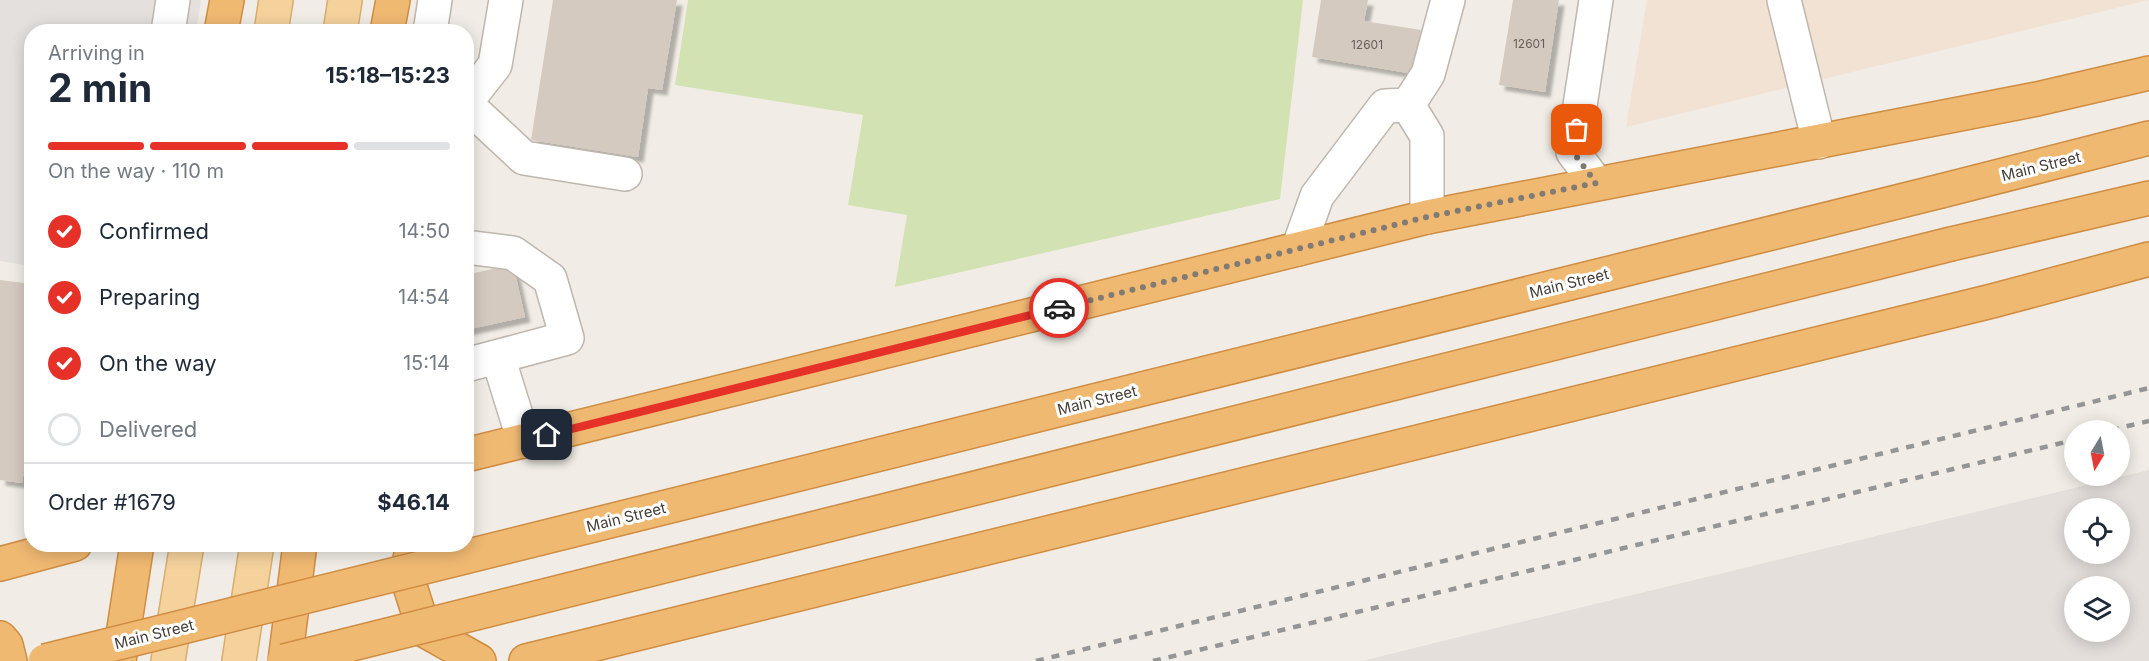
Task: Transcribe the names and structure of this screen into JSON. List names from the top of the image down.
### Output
{
  "streets": {
    "highway": ["Main Street"]
  },
  "house_numbers": ["12601", "12601"],
  "north": "bottom",
  "page": {
    "heading": ["2 min", "Arriving in", "15:18–15:23"],
    "panel": ["Order #1679", "$46.14"],
    "bar": "On the way · 110 m",
    "list": [
      ["Confirmed", "14:50"],
      ["Preparing", "14:54"],
      ["On the way", "15:14"],
      "Delivered"
    ]
  }
}
